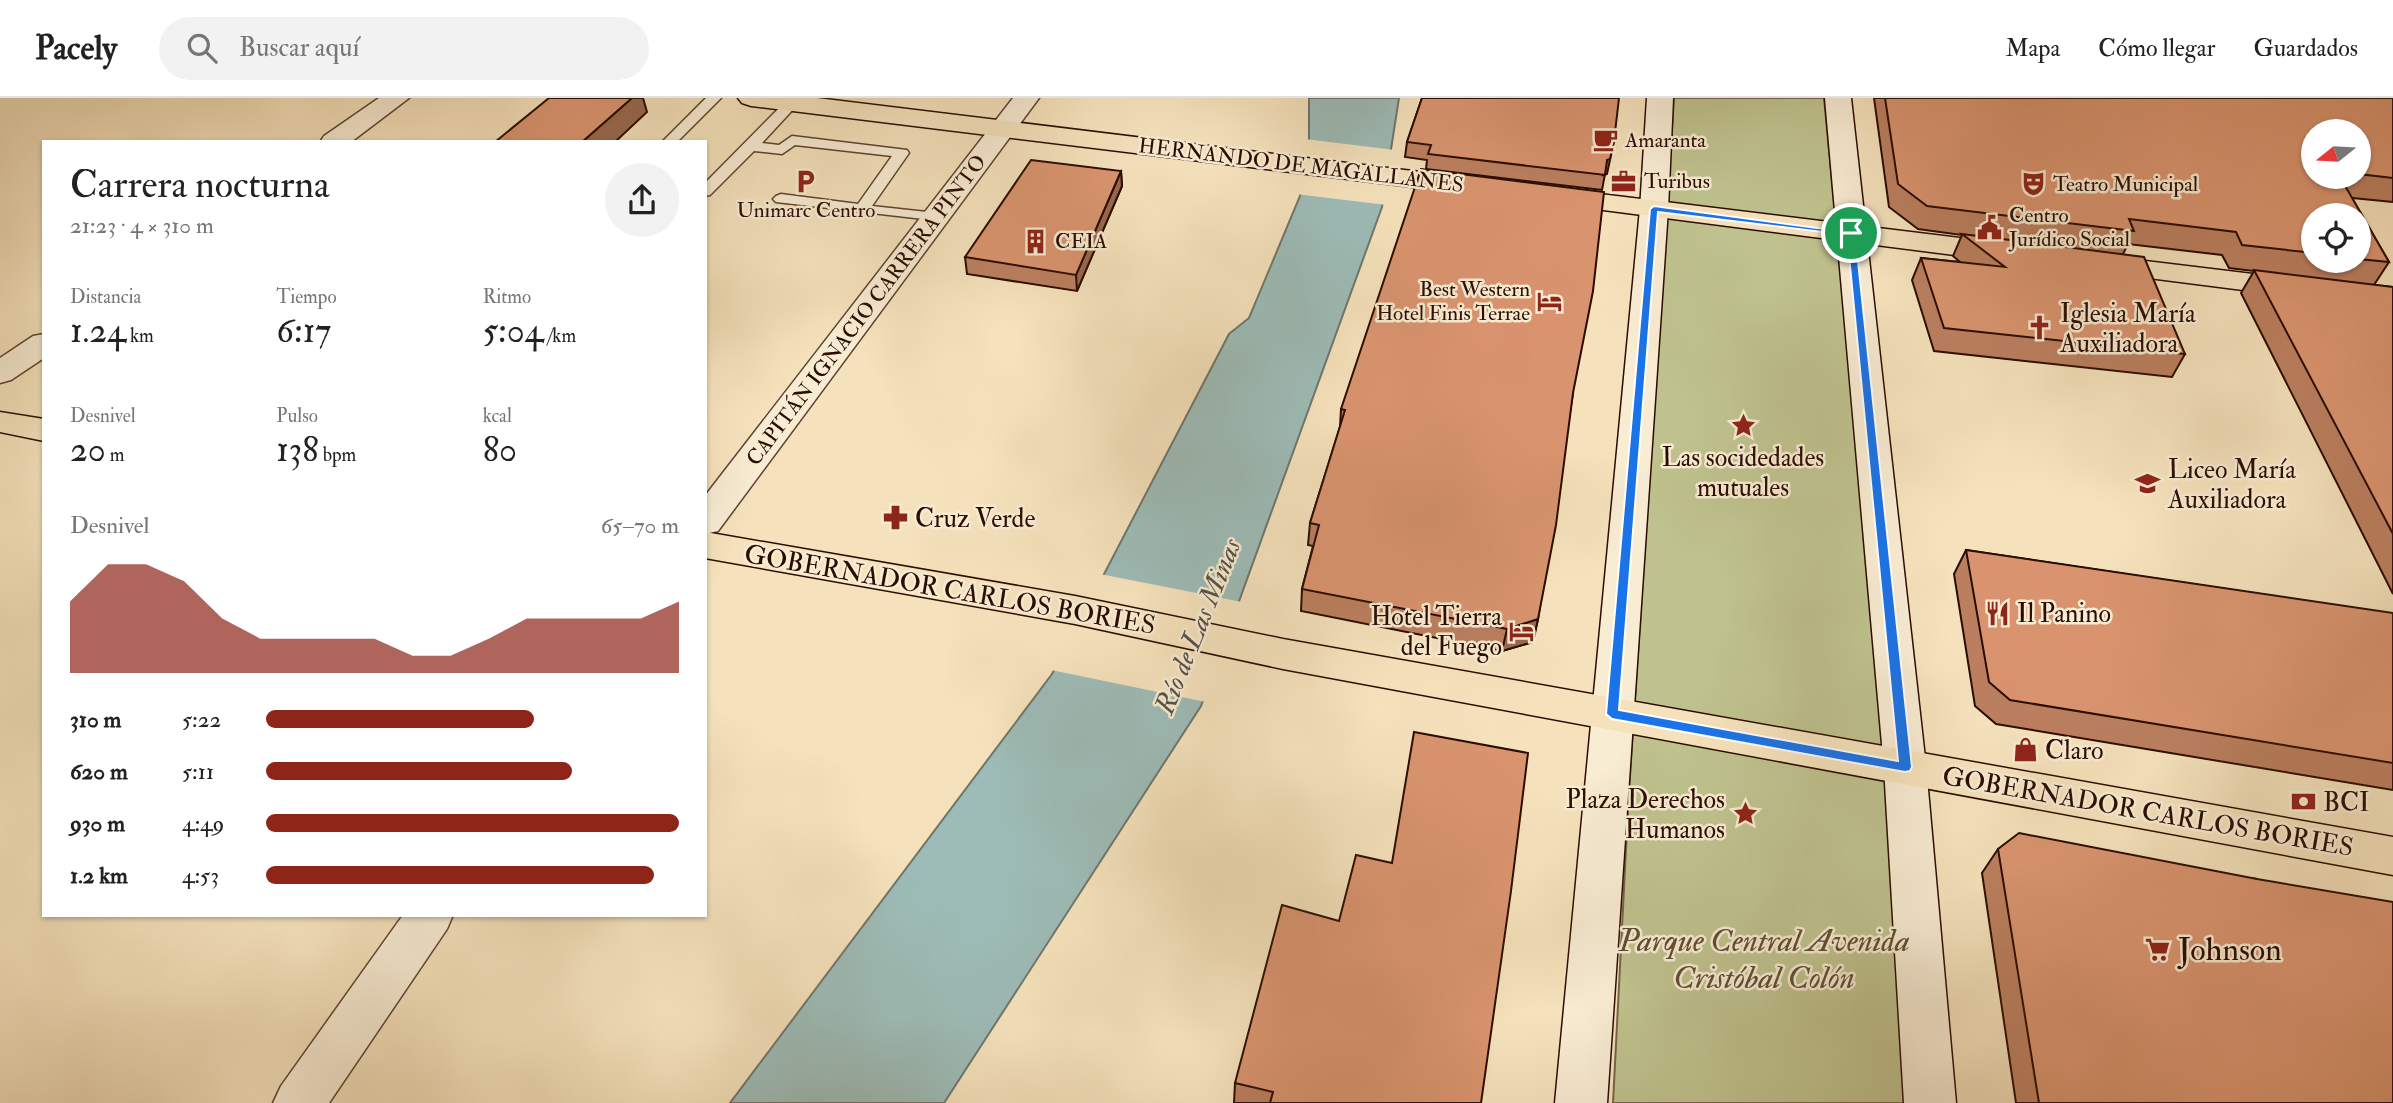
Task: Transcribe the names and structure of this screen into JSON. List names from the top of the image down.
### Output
{
  "streets": {
    "main road": ["HERNANDO DE MAGALLANES", "CAPITÁN IGNACIO CARRERA PINTO", "GOBERNADOR CARLOS BORIES"]
  },
  "crossings": [
    ["HERNANDO DE MAGALLANES", "CAPITÁN IGNACIO CARRERA PINTO"]
  ],
  "water": ["Río de Las Minas"],
  "parks": ["Parque Central Avenida Cristóbal Colón"],
  "places": {
    "cafe": ["Amaranta"],
    "parking": ["Unimarc Centro"],
    "office": ["Turibus"],
    "theatre": ["Teatro Municipal"],
    "public building": ["Centro Jurídico Social"],
    "building": ["CEIA"],
    "hotel": ["Best Western Hotel Finis Terrae", "Hotel Tierra del Fuego"],
    "church": ["Iglesia María Auxiliadora"],
    "place": ["Las socidedades mutuales", "Plaza Derechos Humanos"],
    "school or university": ["Liceo María Auxiliadora"],
    "pharmacy": ["Cruz Verde"],
    "restaurant": ["Il Panino"],
    "shop": ["Claro"],
    "bank": ["BCI"],
    "supermarket": ["Johnson"]
  },
  "north": "left",
  "page": {
    "header": "Pacely",
    "search": "Buscar aquí",
    "nav": ["Mapa", "Cómo llegar", "Guardados"],
    "heading": ["Carrera nocturna", "21:23 · 4 × 310 m"],
    "stats": [
      ["Distancia", "1.24 km"],
      ["Tiempo", "6:17"],
      ["Ritmo", "5:04 /km"],
      ["Desnivel", "20 m"],
      ["Pulso", "138 bpm"],
      ["kcal", "80"]
    ],
    "chart": ["Desnivel", "65–70 m"],
    "list": [
      {
        "name": "310 m",
        "note": "5:22"
      },
      {
        "name": "620 m",
        "note": "5:11"
      },
      {
        "name": "930 m",
        "note": "4:49"
      },
      {
        "name": "1.2 km",
        "note": "4:53"
      }
    ]
  }
}
